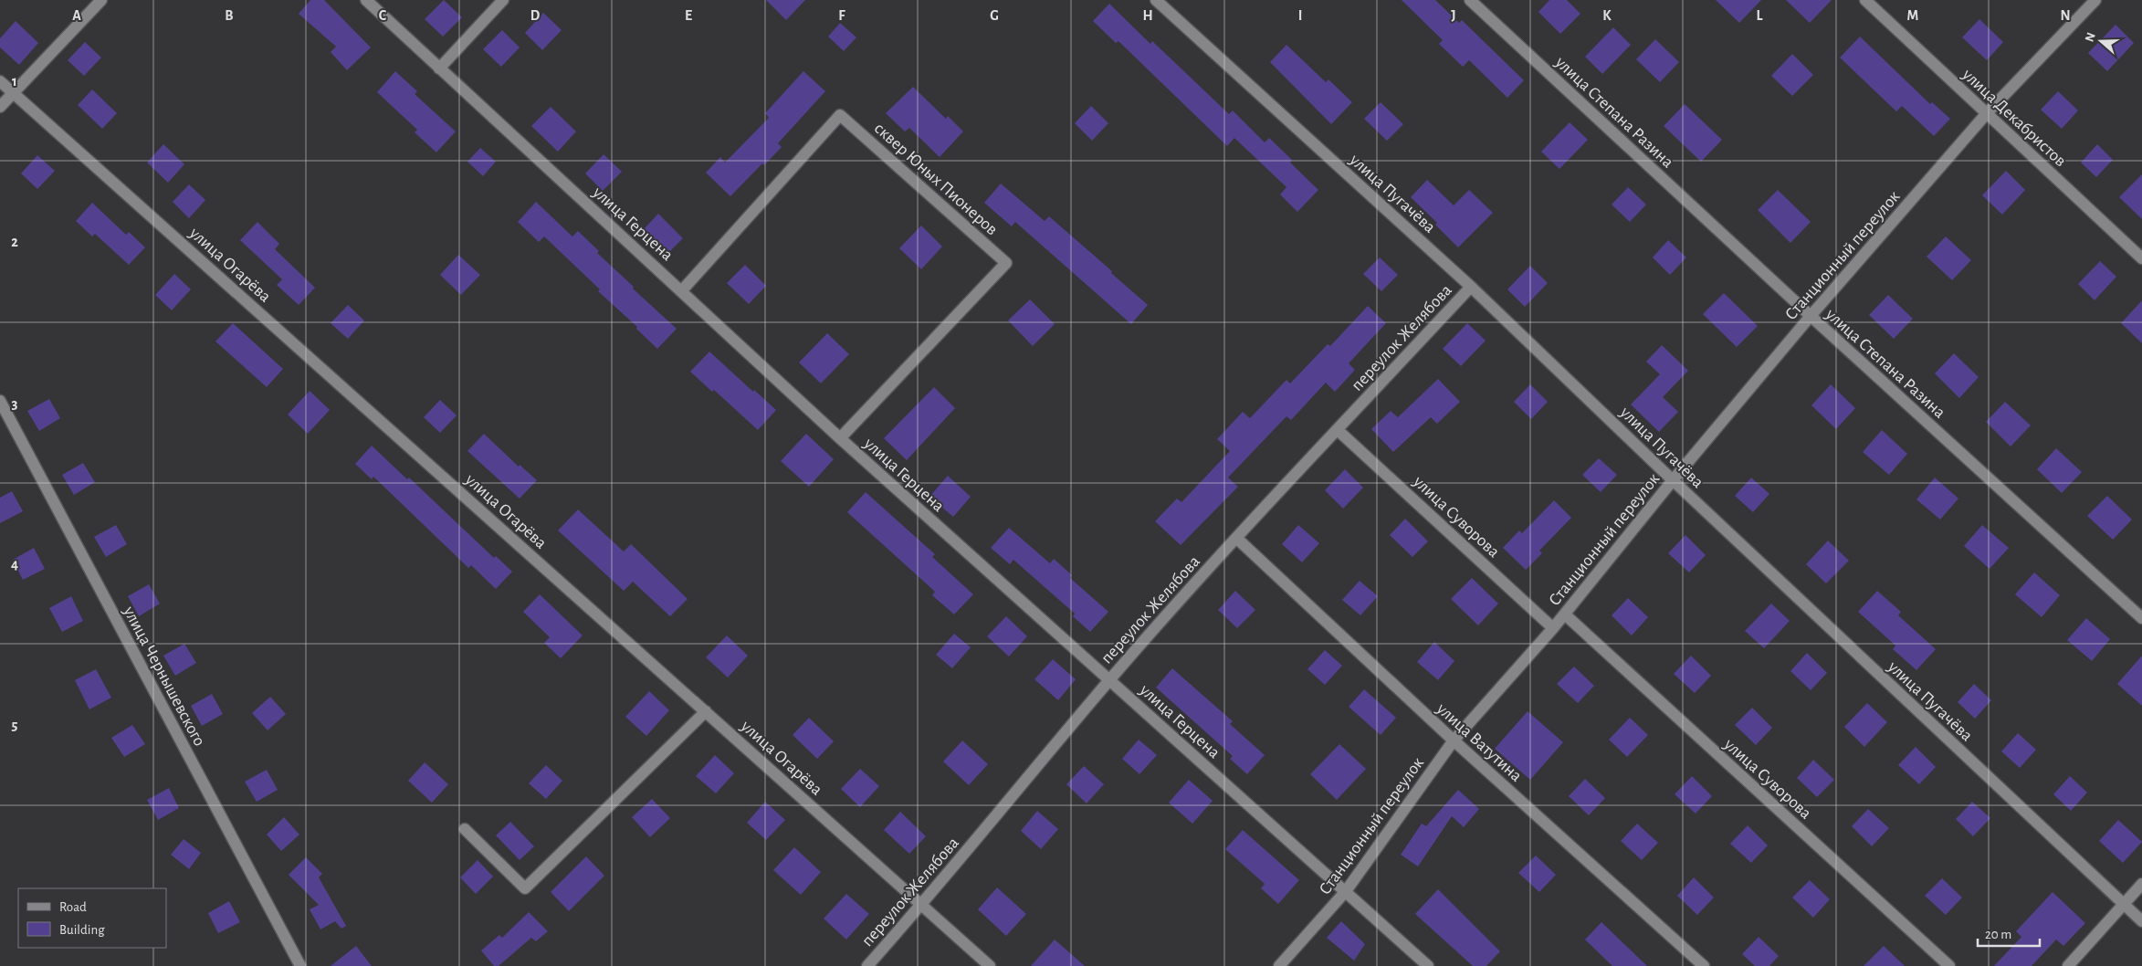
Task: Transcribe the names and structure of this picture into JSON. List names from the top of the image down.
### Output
{
  "streets": {
    "street": [
      "улица Степана Разина",
      "улица Декабристов",
      "сквер Юных Пионеров",
      "улица Пугачёва",
      "улица Герцена",
      "Станционный переулок",
      "улица Огарёва",
      "переулок Желябова",
      "улица Суворова",
      "улица Чернышевского",
      "улица Ватутина"
    ]
  },
  "crossings": [
    ["улица Степана Разина", "Станционный переулок"],
    ["улица Декабристов", "Станционный переулок"],
    ["сквер Юных Пионеров", "улица Герцена"],
    ["улица Пугачёва", "Станционный переулок"],
    ["улица Пугачёва", "переулок Желябова"],
    ["улица Герцена", "Станционный переулок"],
    ["улица Герцена", "переулок Желябова"],
    ["Станционный переулок", "улица Суворова"],
    ["Станционный переулок", "улица Ватутина"],
    ["улица Огарёва", "переулок Желябова"],
    ["переулок Желябова", "улица Суворова"],
    ["переулок Желябова", "улица Ватутина"]
  ],
  "legend": ["Road", "Building"],
  "scale_bar": "20 m",
  "north": "left",
  "grid": {
    "columns": [
      "A",
      "B",
      "C",
      "D",
      "E",
      "F",
      "G",
      "H",
      "I",
      "J",
      "K",
      "L",
      "M",
      "N"
    ],
    "rows": [
      "1",
      "2",
      "3",
      "4",
      "5"
    ]
  }
}
